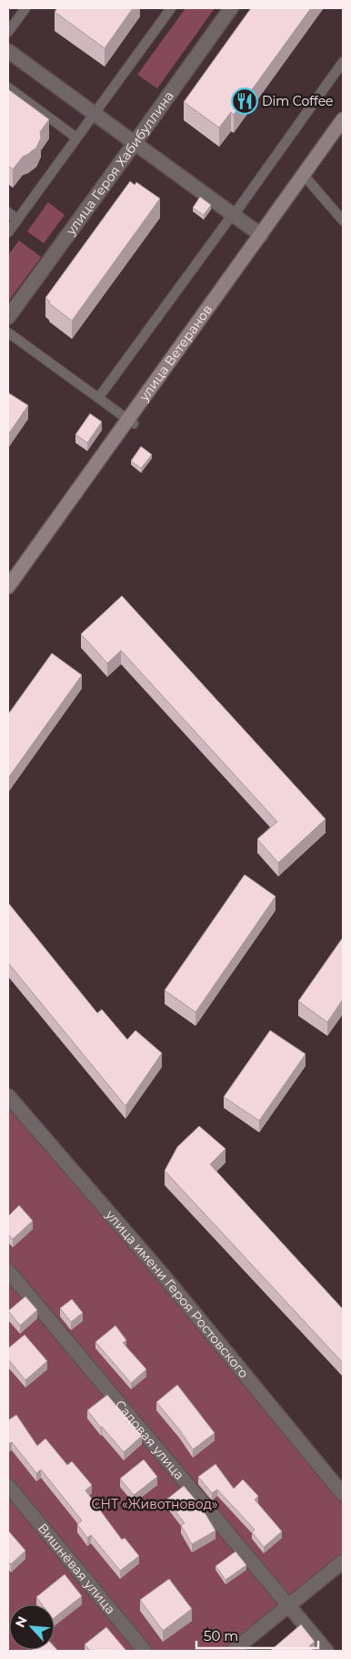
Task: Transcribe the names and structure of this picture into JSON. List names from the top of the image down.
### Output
{
  "streets": {
    "street": [
      "улица Героя Хабибуллина",
      "улица Ветеранов",
      "улица имени Героя Ростовского",
      "Садовая улица",
      "Вишнёвая улица"
    ]
  },
  "parks": ["СНТ «Животновод»"],
  "places": {
    "restaurant": ["Dim Coffee"]
  },
  "scale_bar": "50 m",
  "north": "top left"
}
